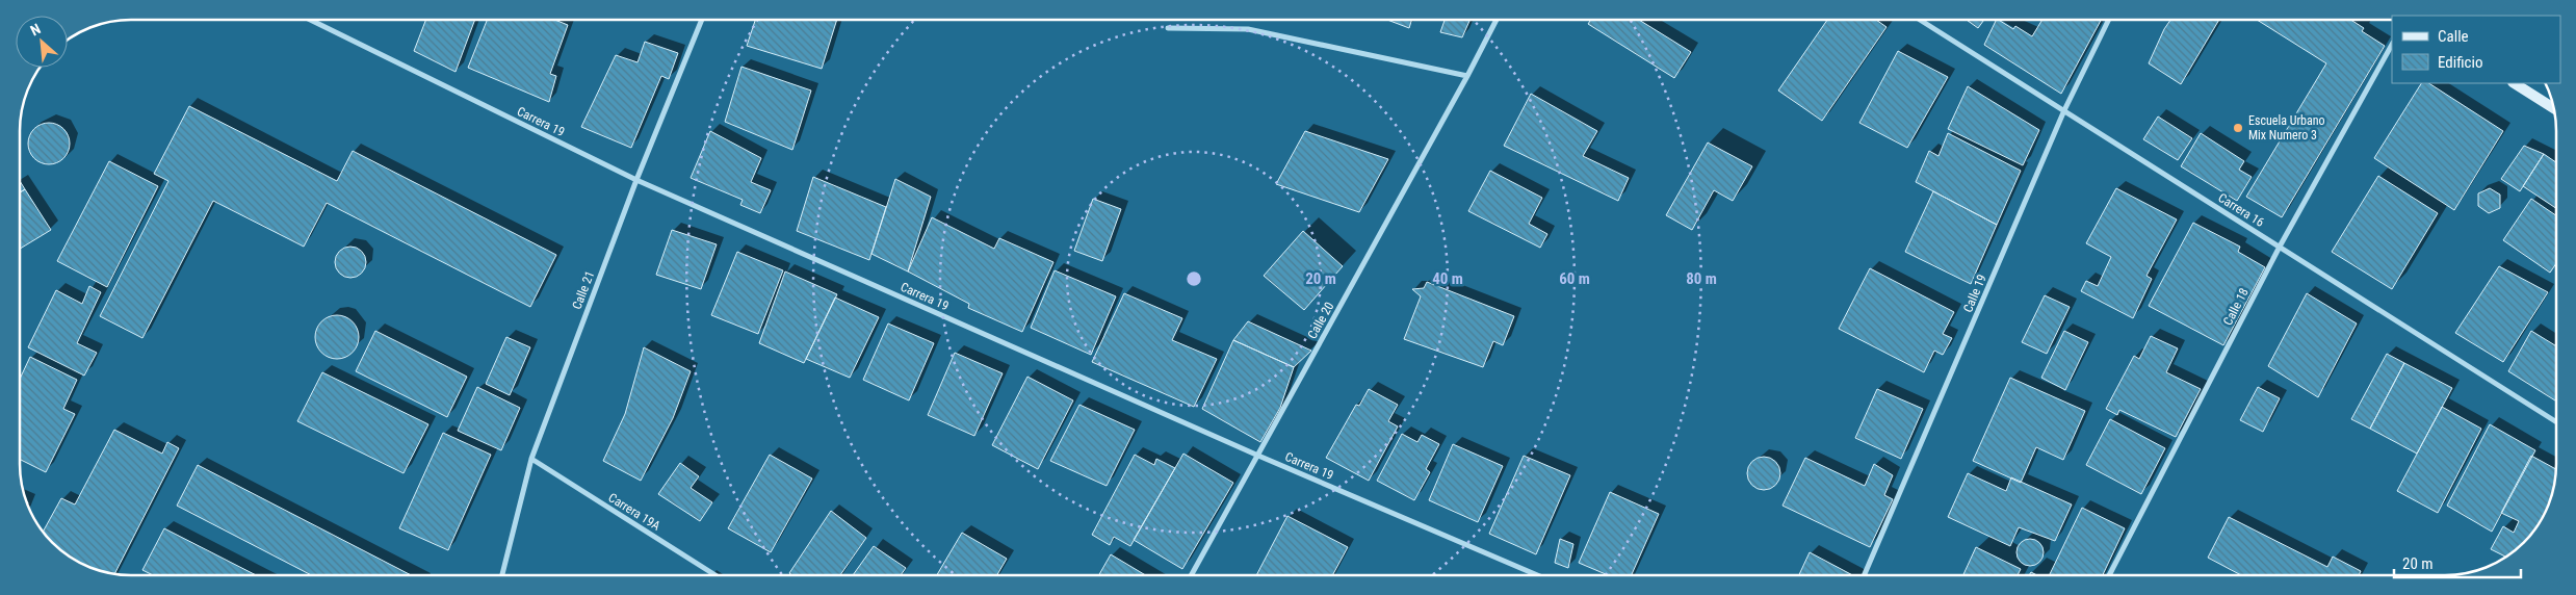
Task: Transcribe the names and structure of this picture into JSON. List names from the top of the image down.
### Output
{
  "streets": {
    "street": [
      "Carrera 19",
      "Carrera 16",
      "Calle 21",
      "Calle 19",
      "Calle 18",
      "Calle 20",
      "Carrera 19A"
    ]
  },
  "crossings": [
    ["Carrera 19", "Calle 21"],
    ["Carrera 19", "Calle 20"],
    ["Carrera 16", "Calle 19"],
    ["Carrera 16", "Calle 18"],
    ["Calle 21", "Carrera 19A"]
  ],
  "places": ["Escuela Urbano Mix Numero 3"],
  "legend": ["Calle", "Edificio"],
  "scale_bar": "20 m",
  "north": "top left",
  "rings": [
    "20 m",
    "40 m",
    "60 m",
    "80 m"
  ]
}
